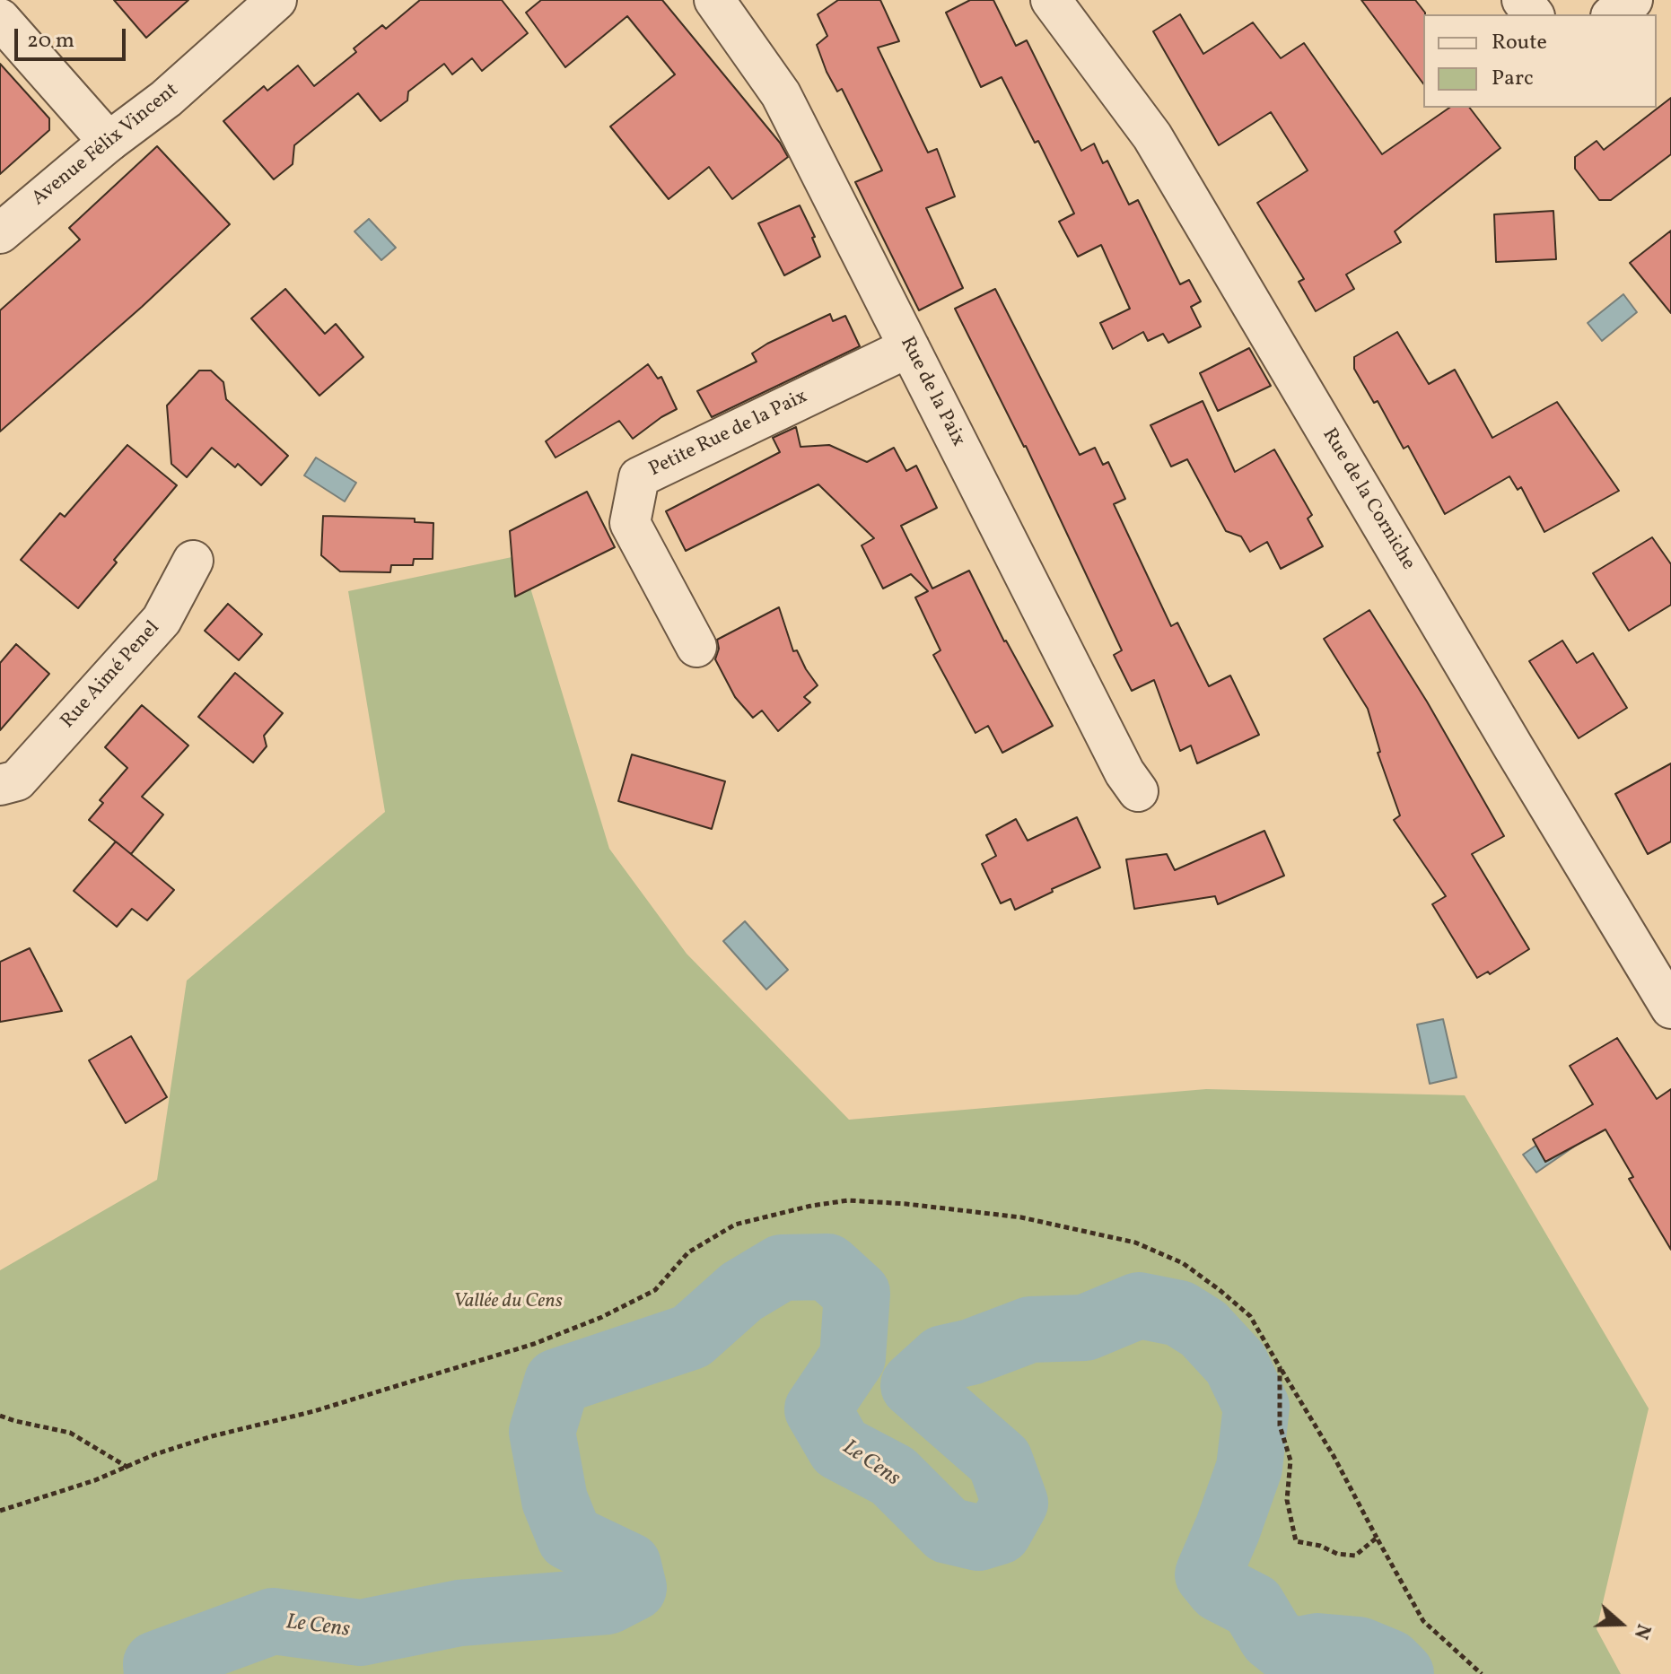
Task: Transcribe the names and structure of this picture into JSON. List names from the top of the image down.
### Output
{
  "streets": {
    "street": [
      "Avenue Félix Vincent",
      "Rue de la Paix",
      "Petite Rue de la Paix",
      "Rue de la Corniche",
      "Rue Aimé Penel"
    ]
  },
  "crossings": [
    ["Rue de la Paix", "Petite Rue de la Paix"]
  ],
  "water": ["Le Cens"],
  "parks": ["Vallée du Cens"],
  "legend": ["Route", "Parc"],
  "scale_bar": "20 m",
  "north": "right"
}
